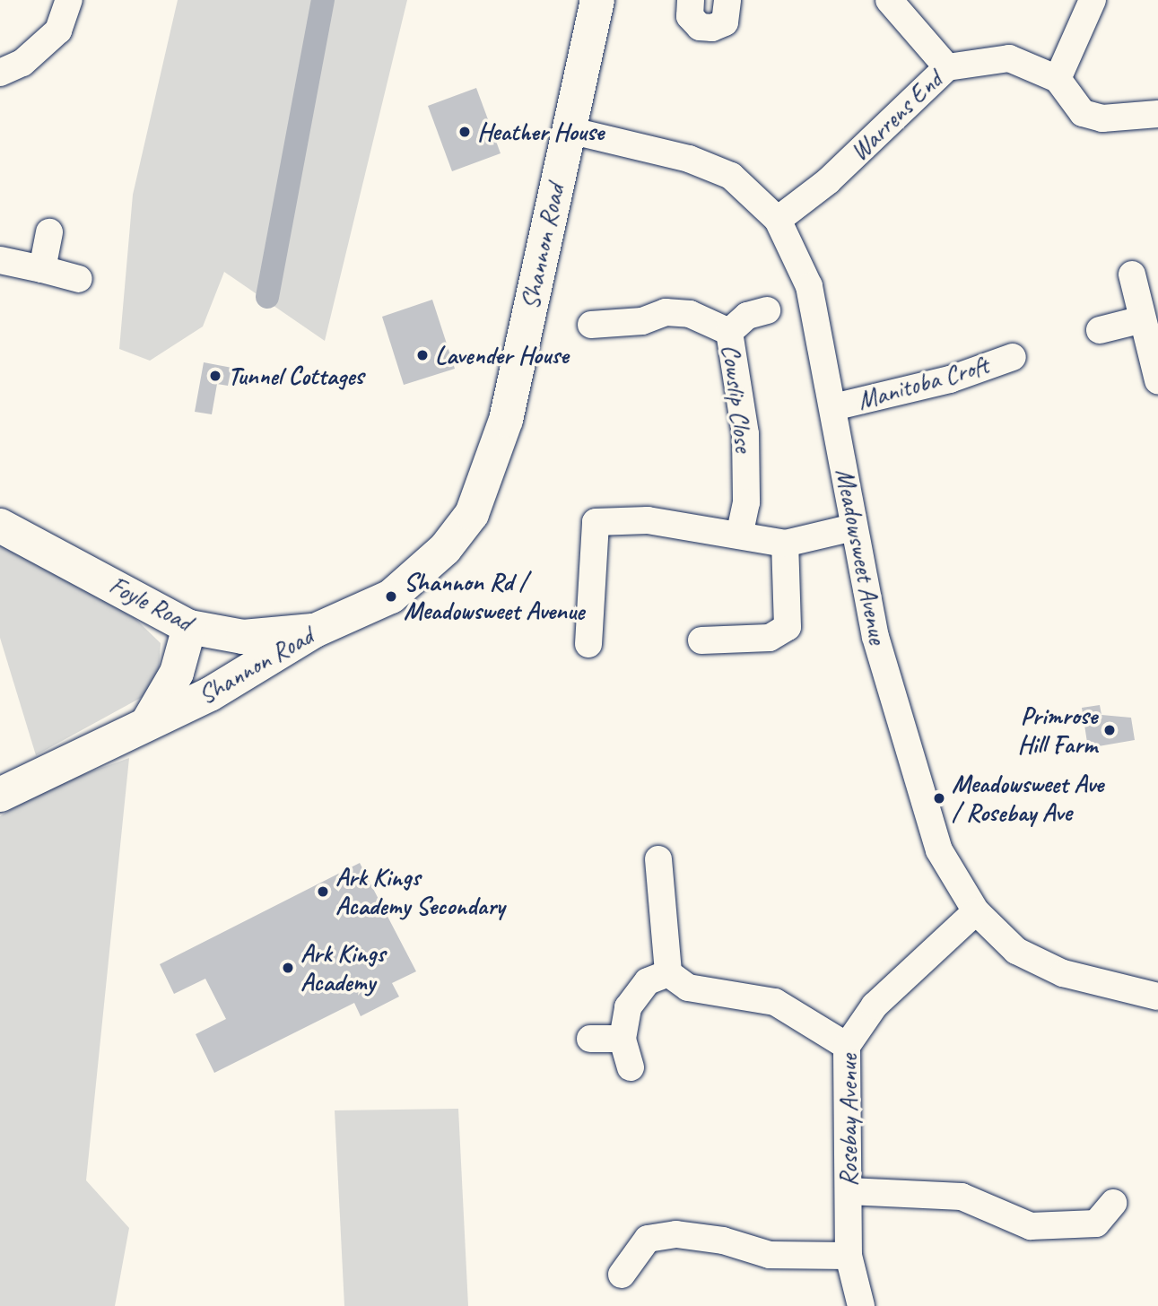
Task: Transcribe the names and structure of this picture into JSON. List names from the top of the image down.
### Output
{
  "streets": {
    "street": [
      "Warrens End",
      "Shannon Road",
      "Manitoba Croft",
      "Cowslip Close",
      "Meadowsweet Avenue",
      "Foyle Road",
      "Rosebay Avenue"
    ]
  },
  "crossings": [
    ["Warrens End", "Meadowsweet Avenue"],
    ["Shannon Road", "Meadowsweet Avenue"],
    ["Shannon Road", "Foyle Road"],
    ["Manitoba Croft", "Meadowsweet Avenue"],
    ["Meadowsweet Avenue", "Rosebay Avenue"]
  ],
  "places": [
    "Heather House",
    "Lavender House",
    "Tunnel Cottages",
    "Shannon Rd / Meadowsweet Avenue",
    "Primrose Hill Farm",
    "Meadowsweet Ave / Rosebay Ave",
    "Ark Kings Academy Secondary",
    "Ark Kings Academy"
  ]
}
